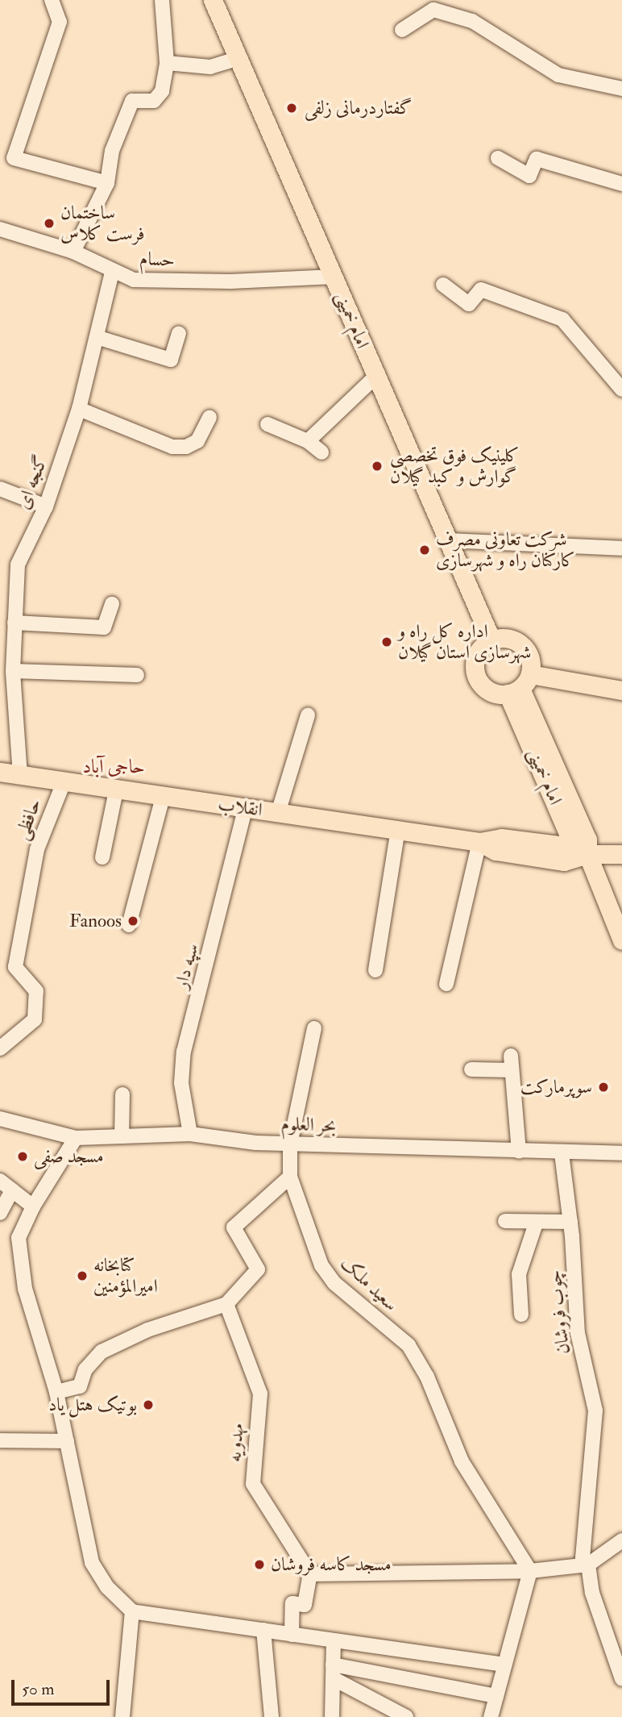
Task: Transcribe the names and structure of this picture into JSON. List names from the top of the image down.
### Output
{
  "streets": {
    "main road": ["امام خمینی", "انقلاب"],
    "street": [
      "حسام",
      "گنجه ای",
      "حافظی",
      "سپه دار",
      "بحر العلوم",
      "سعید ملک",
      "چوب فروشان",
      "مهدویه"
    ]
  },
  "crossings": [
    ["حسام", "امام خمینی"],
    ["حسام", "گنجه ای"],
    ["امام خمینی", "انقلاب"],
    ["گنجه ای", "انقلاب"],
    ["انقلاب", "حافظی"],
    ["انقلاب", "سپه دار"],
    ["سپه دار", "بحر العلوم"],
    ["بحر العلوم", "سعید ملک"],
    ["بحر العلوم", "چوب فروشان"]
  ],
  "districts": ["حاجی آباد"],
  "places": [
    "گفتاردرمانی زلفی",
    "ساختمان فرست کلاس",
    "کلینیک فوق تخصصی گوارش و کبد گیلان",
    "شرکت تعاونی مصرف کارکنان راه و شهرسازی",
    "اداره کل راه و شهرسازی استان گیلان",
    "Fanoos",
    "سوپرمارکت",
    "مسجد صفی",
    "کتابخانه امیرالمؤمنین",
    "بوتیک هتل یاد",
    "مسجد کاسه فروشان"
  ],
  "scale_bar": "50 m"
}
